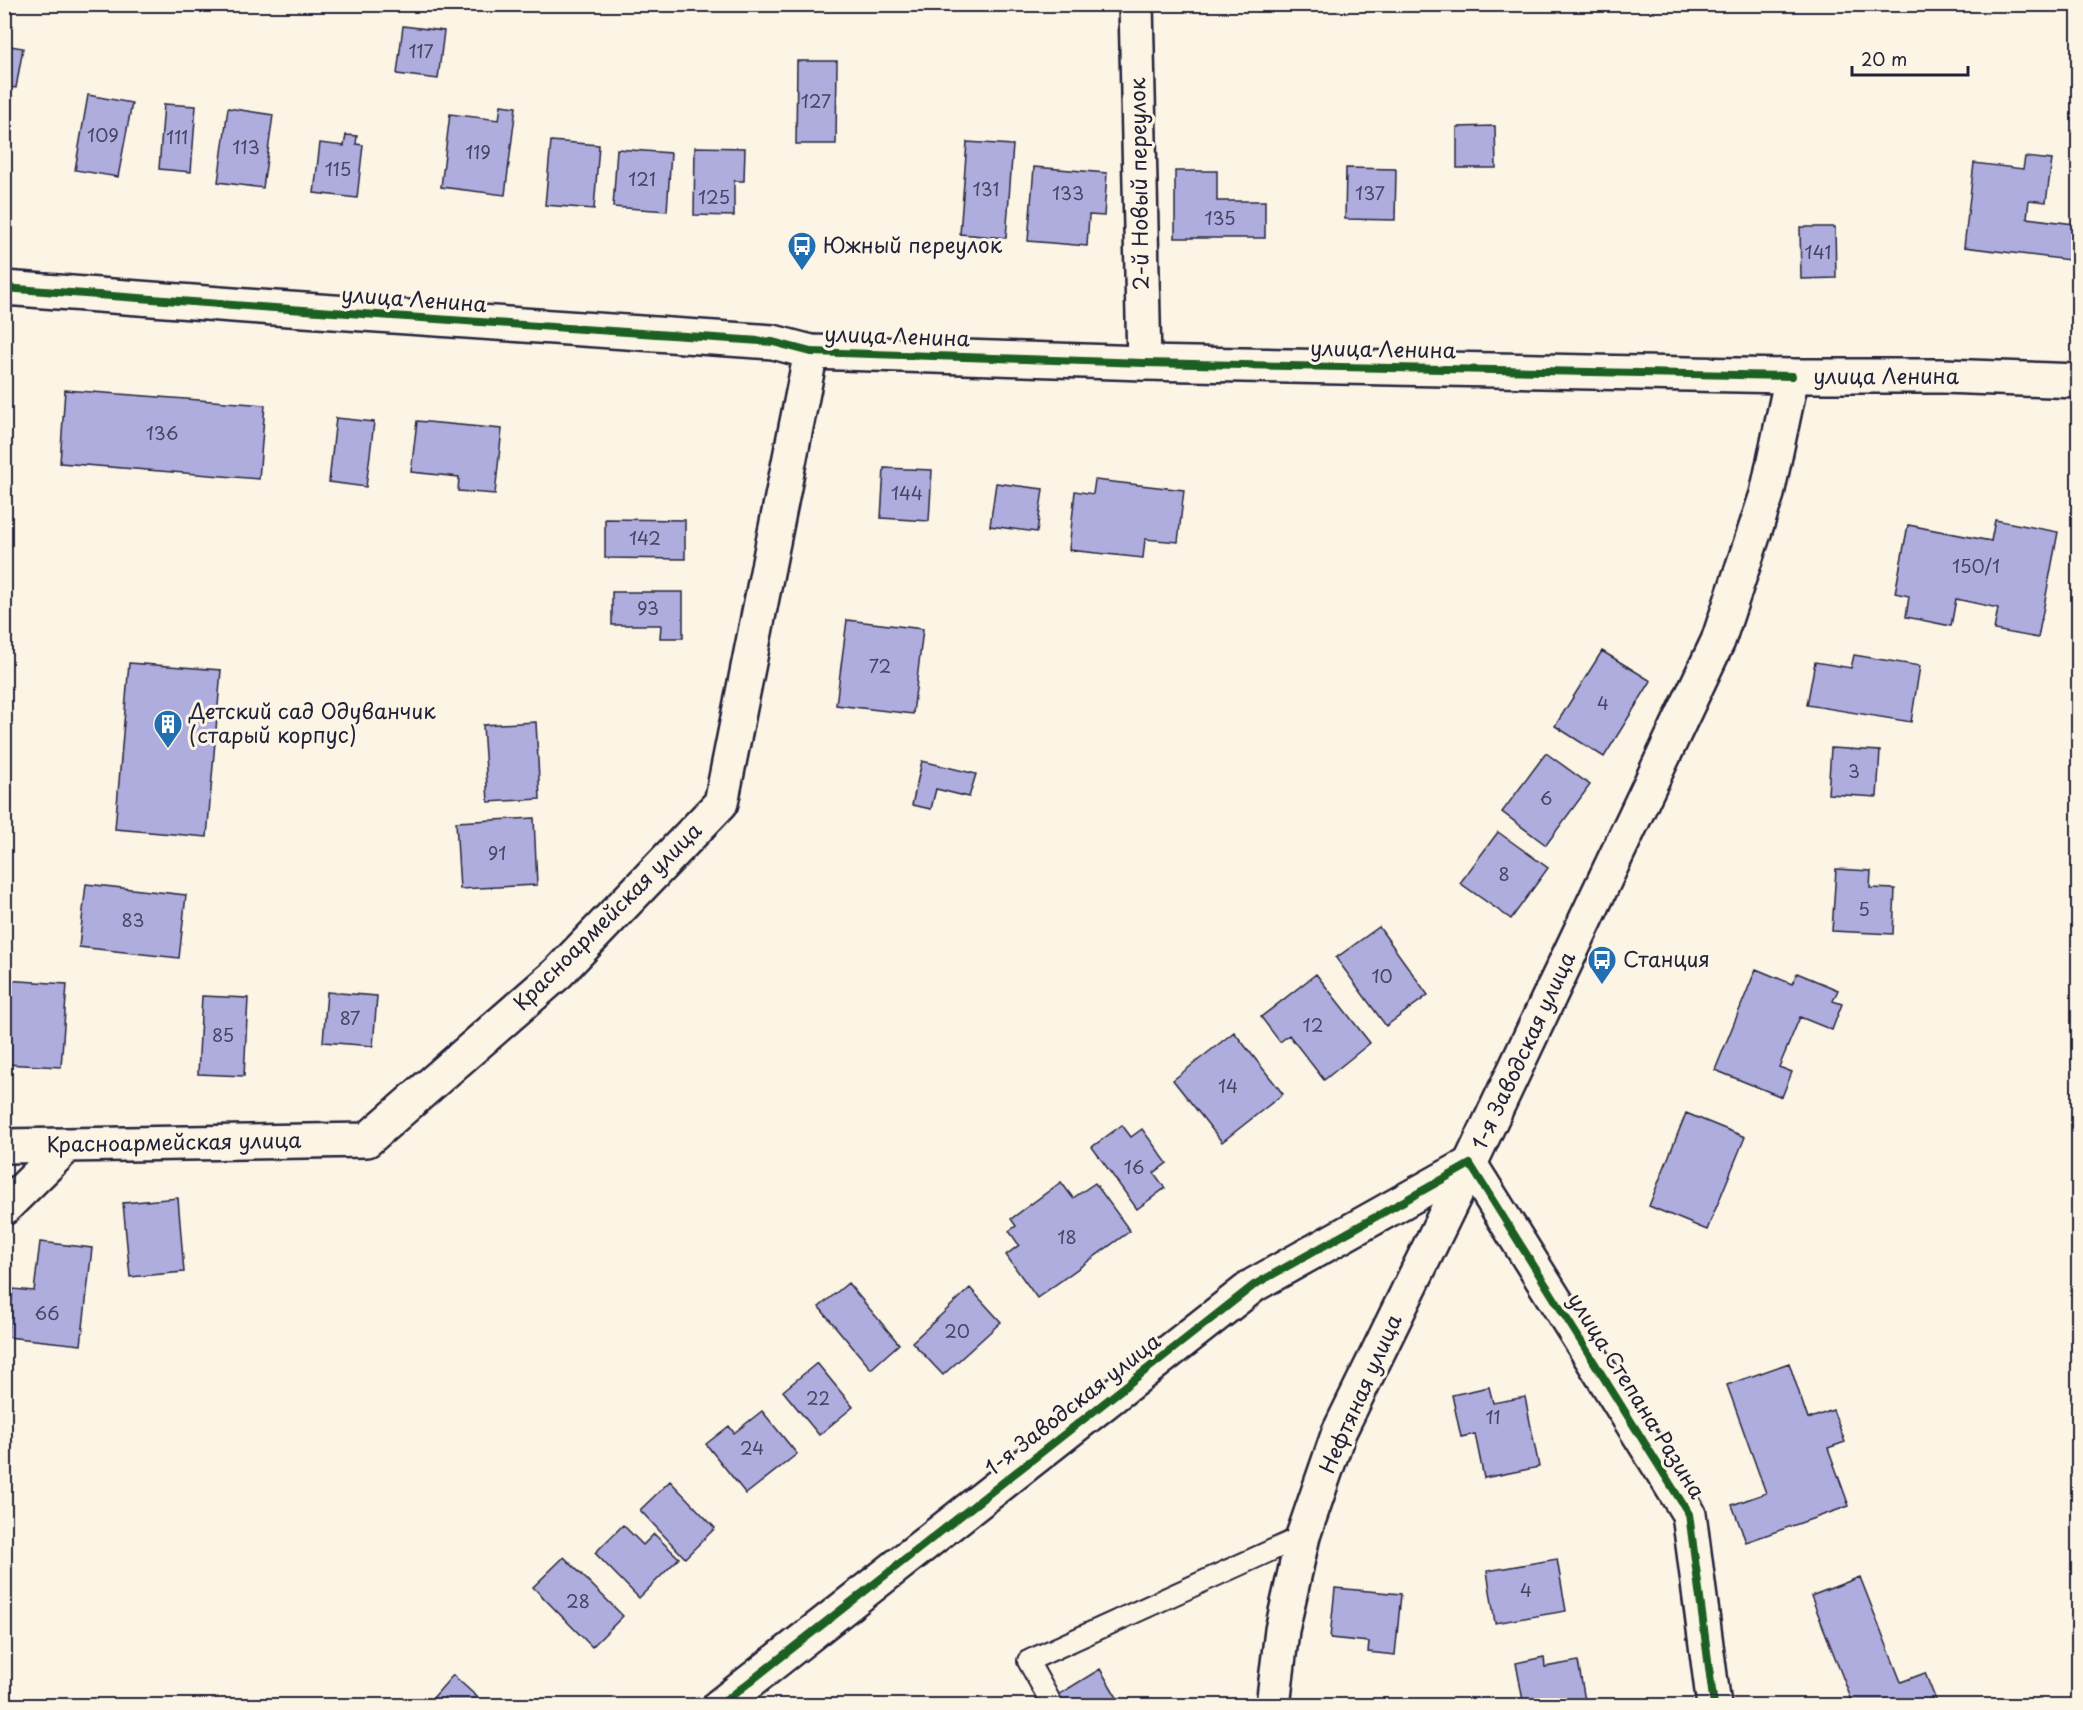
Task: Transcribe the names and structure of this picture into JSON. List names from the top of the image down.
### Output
{
  "streets": {
    "street": [
      "2-й Новый переулок",
      "улица Ленина",
      "Красноармейская улица",
      "1-я Заводская улица",
      "Нефтяная улица",
      "улица Степана Разина"
    ]
  },
  "crossings": [
    ["2-й Новый переулок", "улица Ленина"],
    ["улица Ленина", "Красноармейская улица"],
    ["улица Ленина", "1-я Заводская улица"],
    ["1-я Заводская улица", "Нефтяная улица"],
    ["1-я Заводская улица", "улица Степана Разина"],
    ["Нефтяная улица", "улица Степана Разина"]
  ],
  "places": {
    "bus stop": ["Южный переулок", "Станция"],
    "building": ["Детский сад Одуванчик (старый корпус)"]
  },
  "house_numbers": [
    "117",
    "127",
    "109",
    "111",
    "113",
    "119",
    "115",
    "121",
    "131",
    "133",
    "137",
    "125",
    "135",
    "141",
    "136",
    "144",
    "142",
    "150/1",
    "93",
    "72",
    "4",
    "3",
    "6",
    "91",
    "8",
    "5",
    "83",
    "10",
    "87",
    "12",
    "85",
    "14",
    "16",
    "18",
    "66",
    "20",
    "22",
    "11",
    "24",
    "4",
    "28"
  ],
  "scale_bar": "20 m"
}
